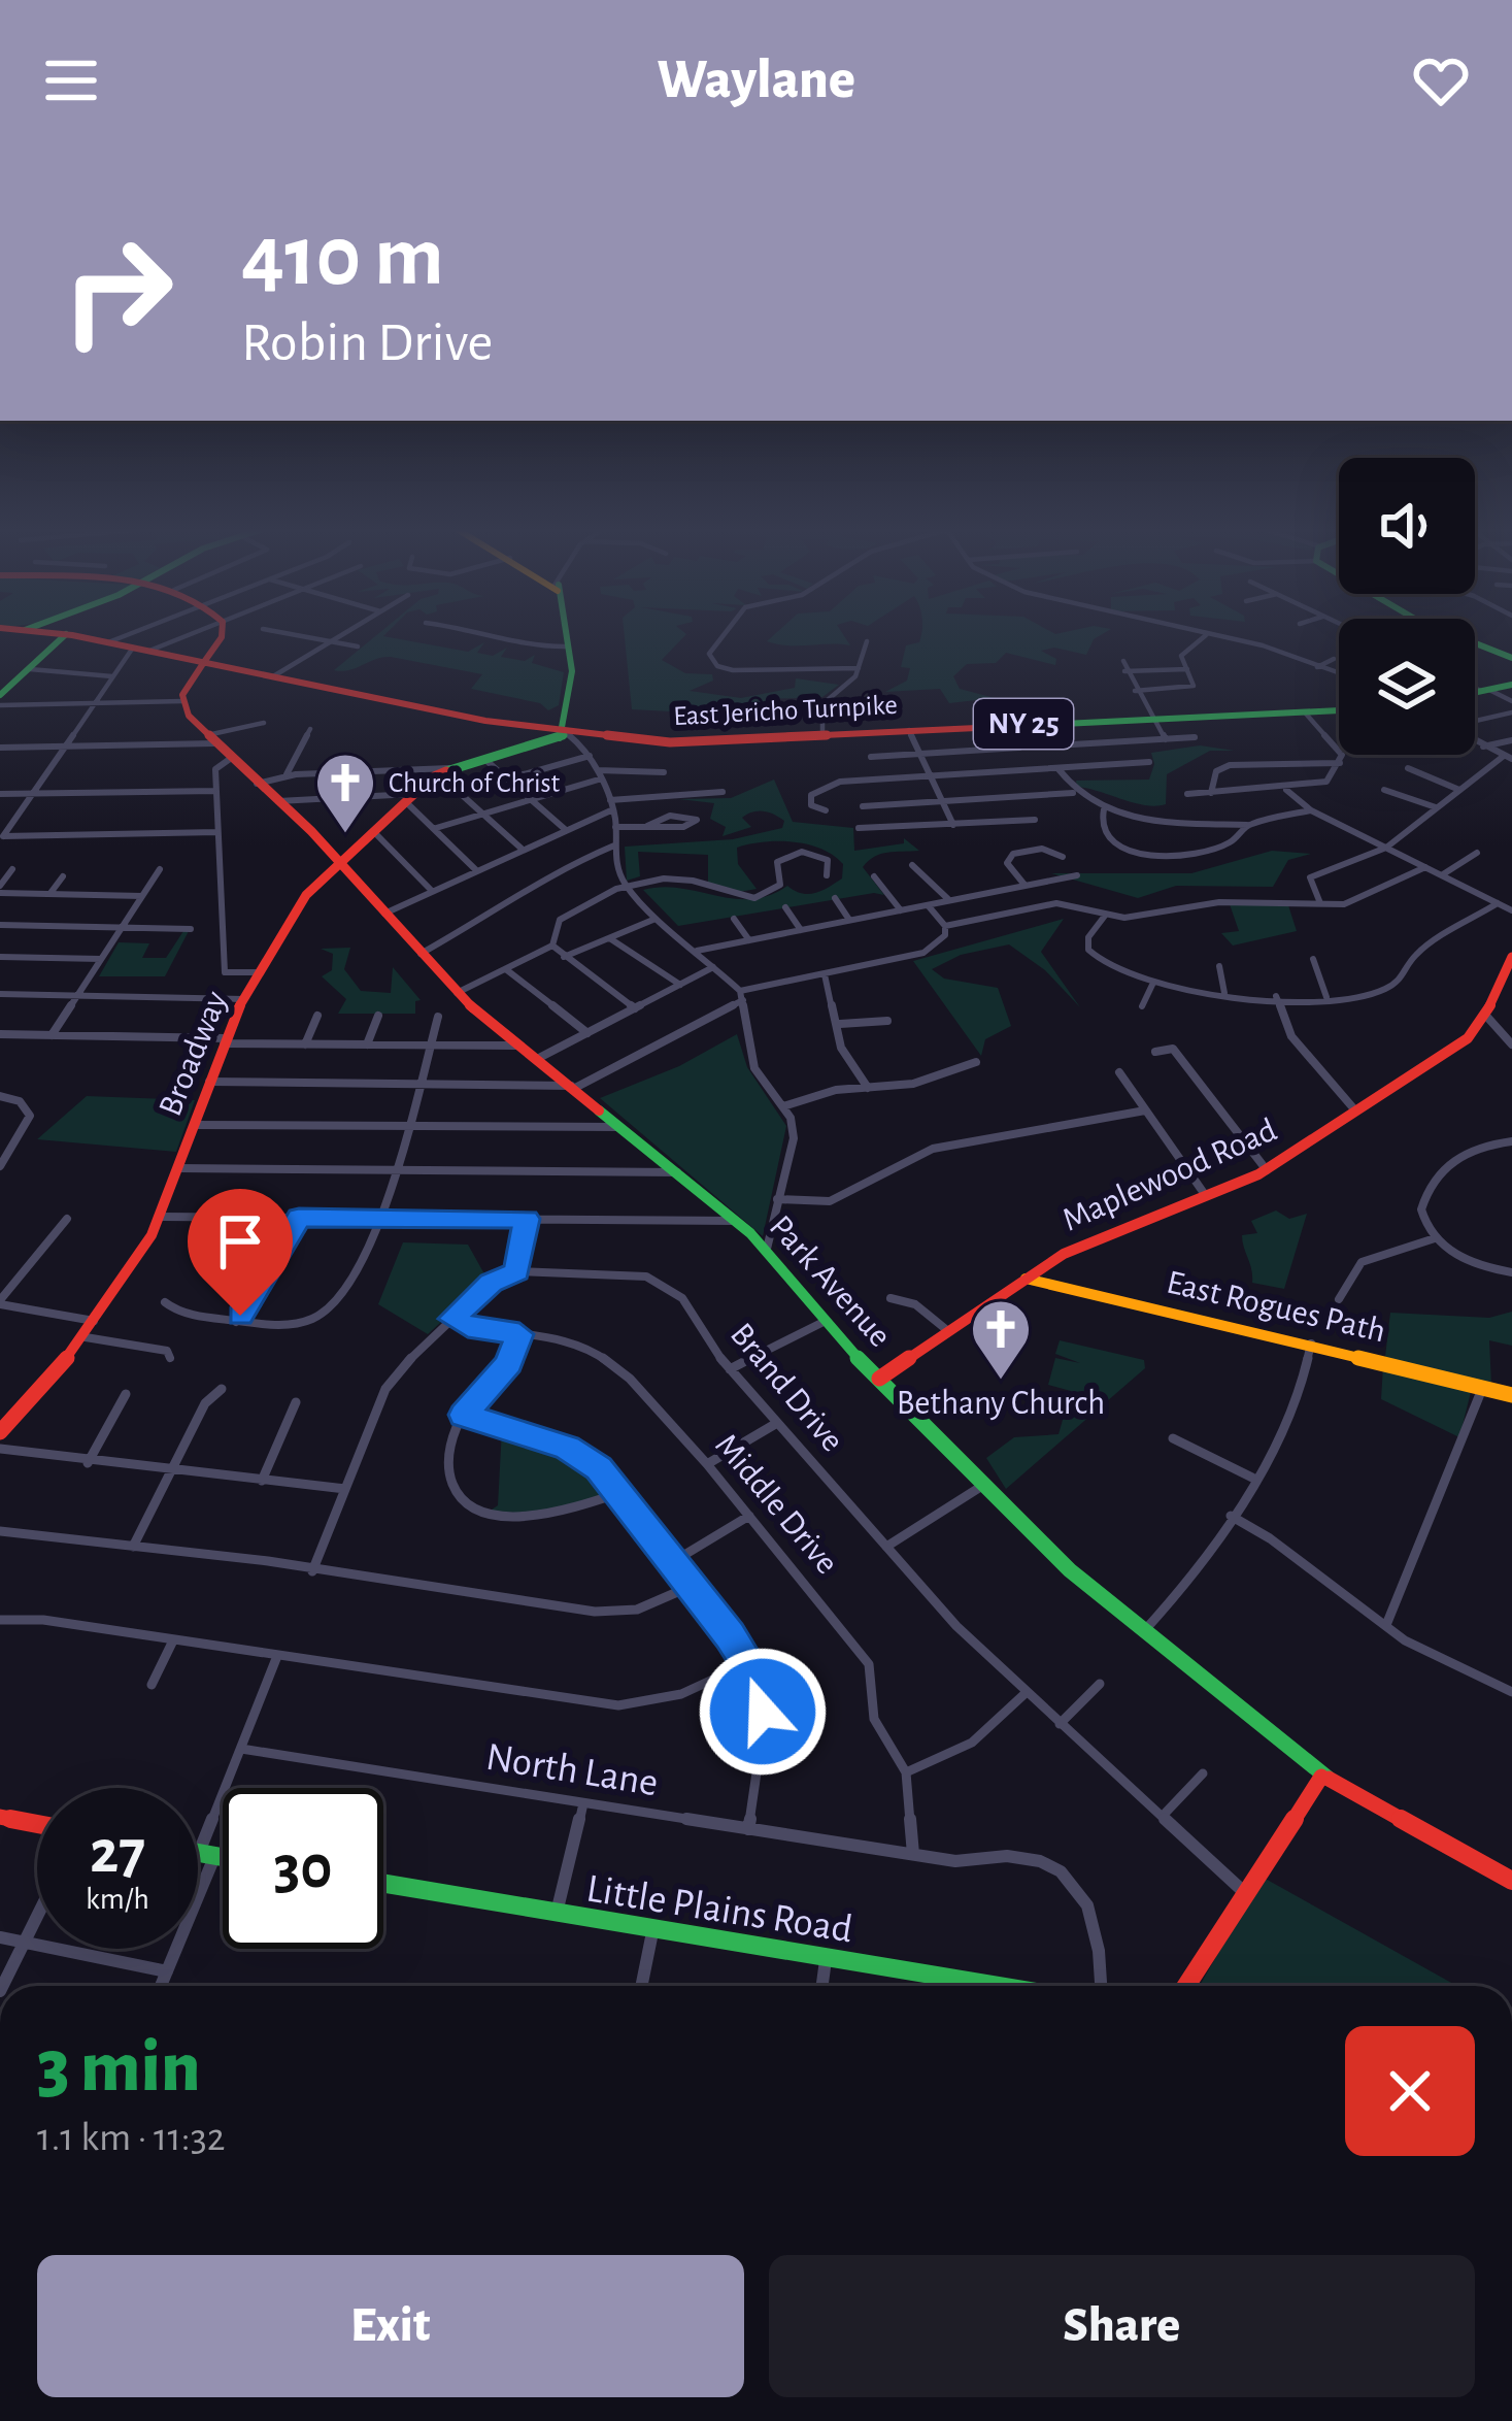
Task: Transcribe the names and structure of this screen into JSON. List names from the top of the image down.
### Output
{
  "streets": {
    "main road": [
      "East Jericho Turnpike",
      "NY 25",
      "Broadway",
      "Maplewood Road",
      "Park Avenue",
      "East Rogues Path",
      "Little Plains Road"
    ],
    "street": ["Brand Drive", "Middle Drive", "North Lane"]
  },
  "crossings": [
    ["East Jericho Turnpike", "Broadway"],
    ["Broadway", "Park Avenue"],
    ["Maplewood Road", "Park Avenue"],
    ["Maplewood Road", "East Rogues Path"],
    ["Middle Drive", "North Lane"]
  ],
  "places": {
    "church": ["Church of Christ", "Bethany Church"]
  },
  "page": {
    "header": "Waylane",
    "turn": ["410 m", "Robin Drive"],
    "speed": "27 km/h",
    "limit": "30",
    "heading": ["3 min", "1.1 km · 11:32"],
    "buttons": ["Exit", "Share"]
  }
}
